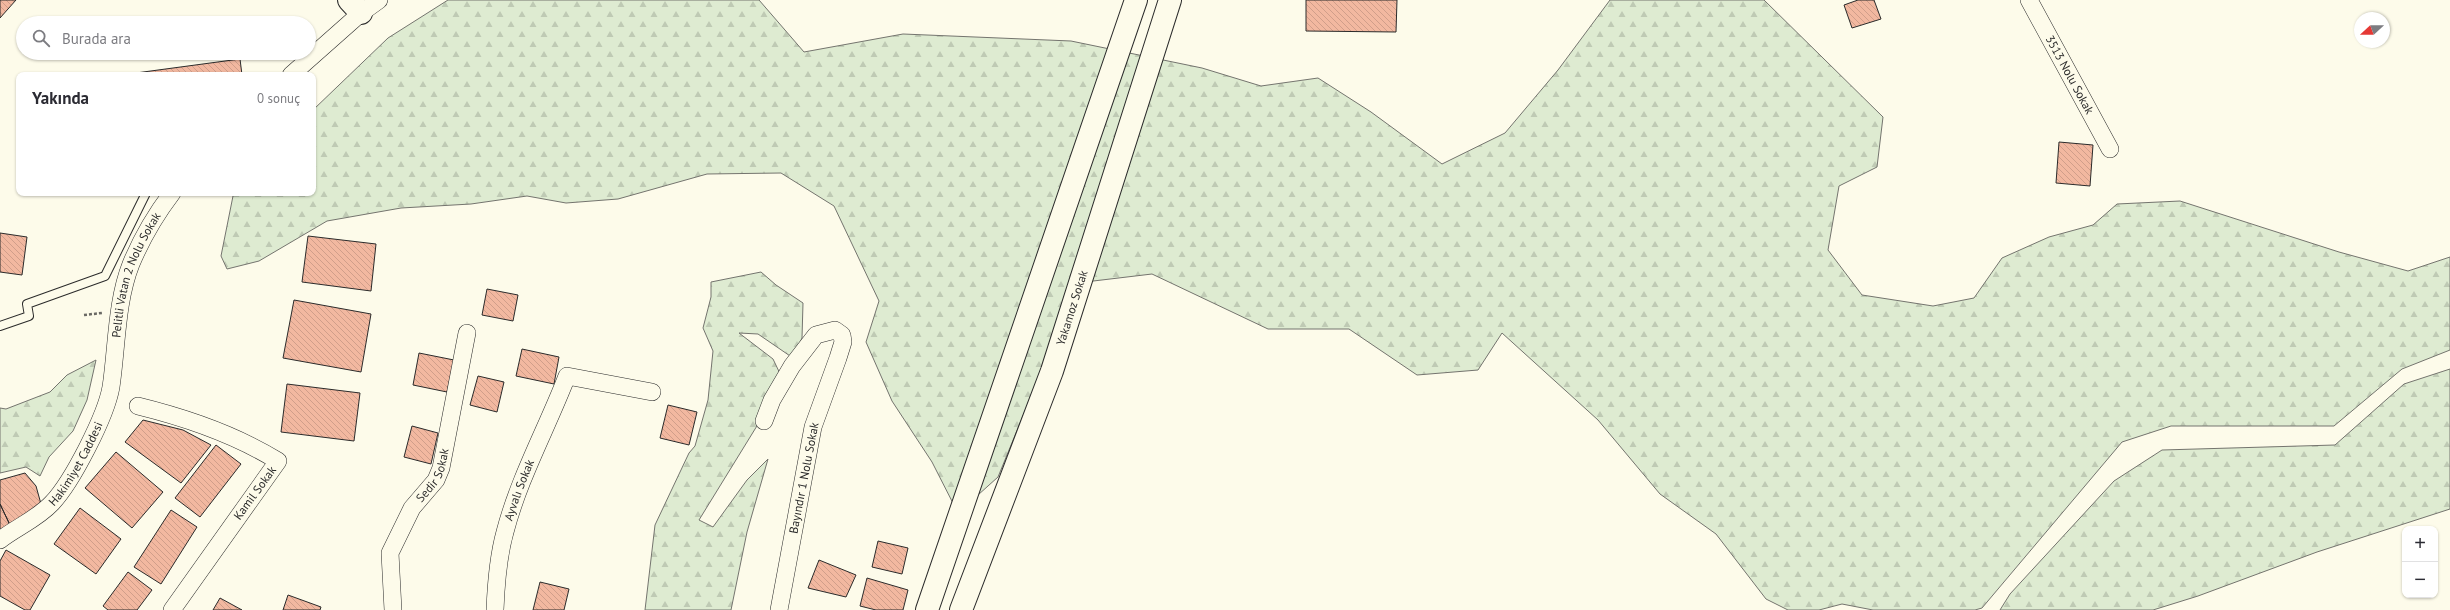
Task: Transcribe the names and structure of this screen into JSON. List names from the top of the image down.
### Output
{
  "streets": {
    "main road": ["Yakamoz Sokak"],
    "street": [
      "3513 Nolu Sokak",
      "Pelitli Vatan 2 Nolu Sokak",
      "Hakimiyet Caddesi",
      "Sedir Sokak",
      "Bayındır 1 Nolu Sokak",
      "Ayvalı Sokak",
      "Kamil Sokak"
    ]
  },
  "crossings": [
    ["Pelitli Vatan 2 Nolu Sokak", "Hakimiyet Caddesi"]
  ],
  "north": "left",
  "page": {
    "search": "Burada ara",
    "heading": ["Yakında", "0 sonuç"],
    "map_buttons": ["+", "−"]
  }
}
